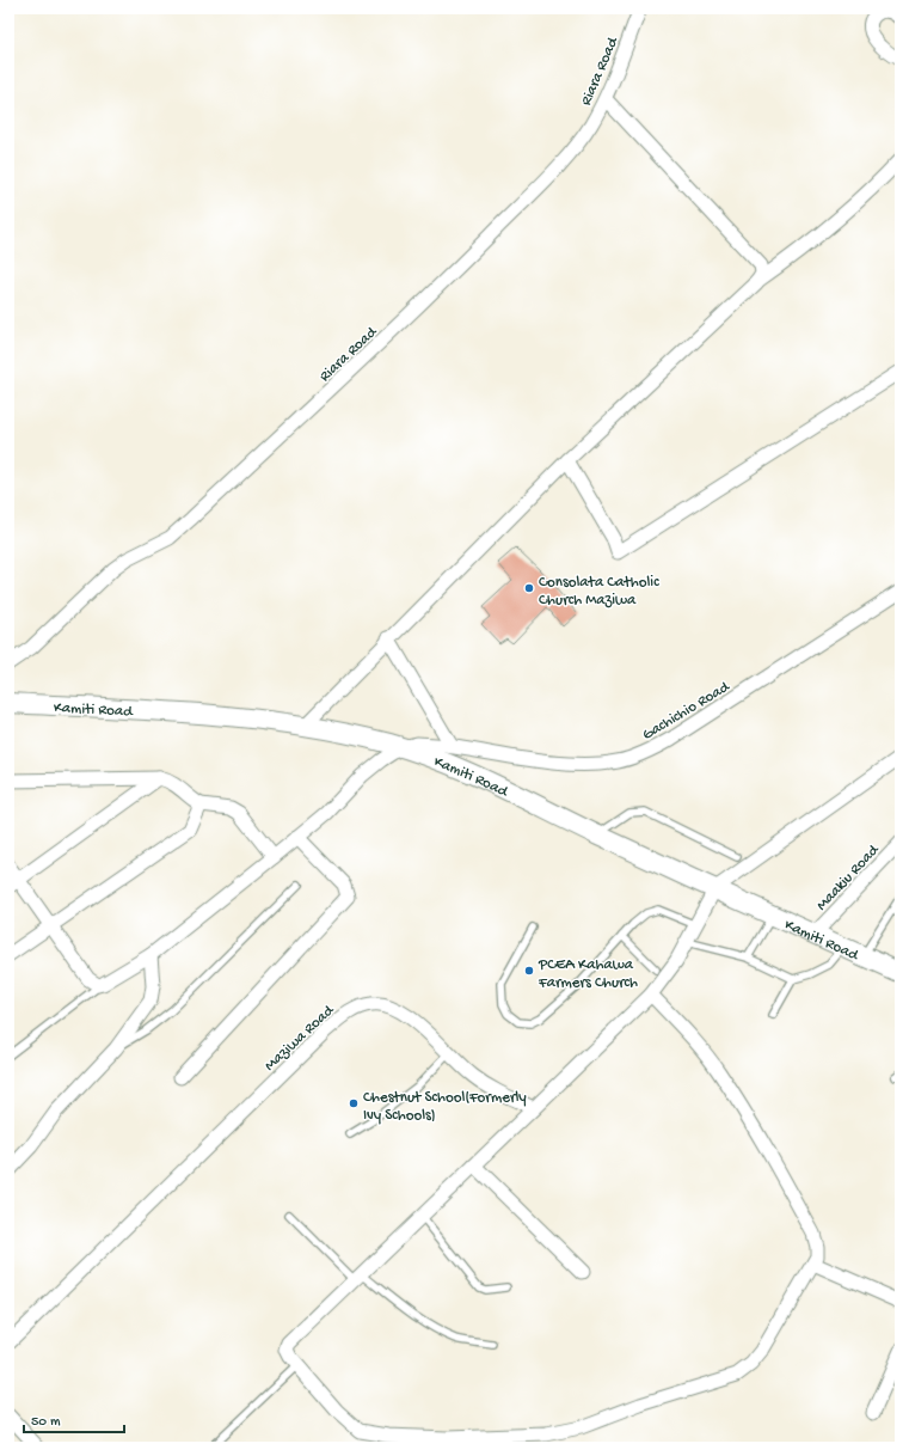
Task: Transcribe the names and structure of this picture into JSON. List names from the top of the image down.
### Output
{
  "streets": {
    "main road": ["Kamiti Road"],
    "street": [
      "Riara Road",
      "Gachichio Road",
      "Maakiu Road",
      "Maziwa Road"
    ]
  },
  "crossings": [
    ["Kamiti Road", "Gachichio Road"],
    ["Kamiti Road", "Maakiu Road"]
  ],
  "places": ["Consolata Catholic Church Maziwa", "PCEA Kahawa Farmers Church", "Chestnut School(Formerly Ivy Schools)"],
  "scale_bar": "50 m"
}
